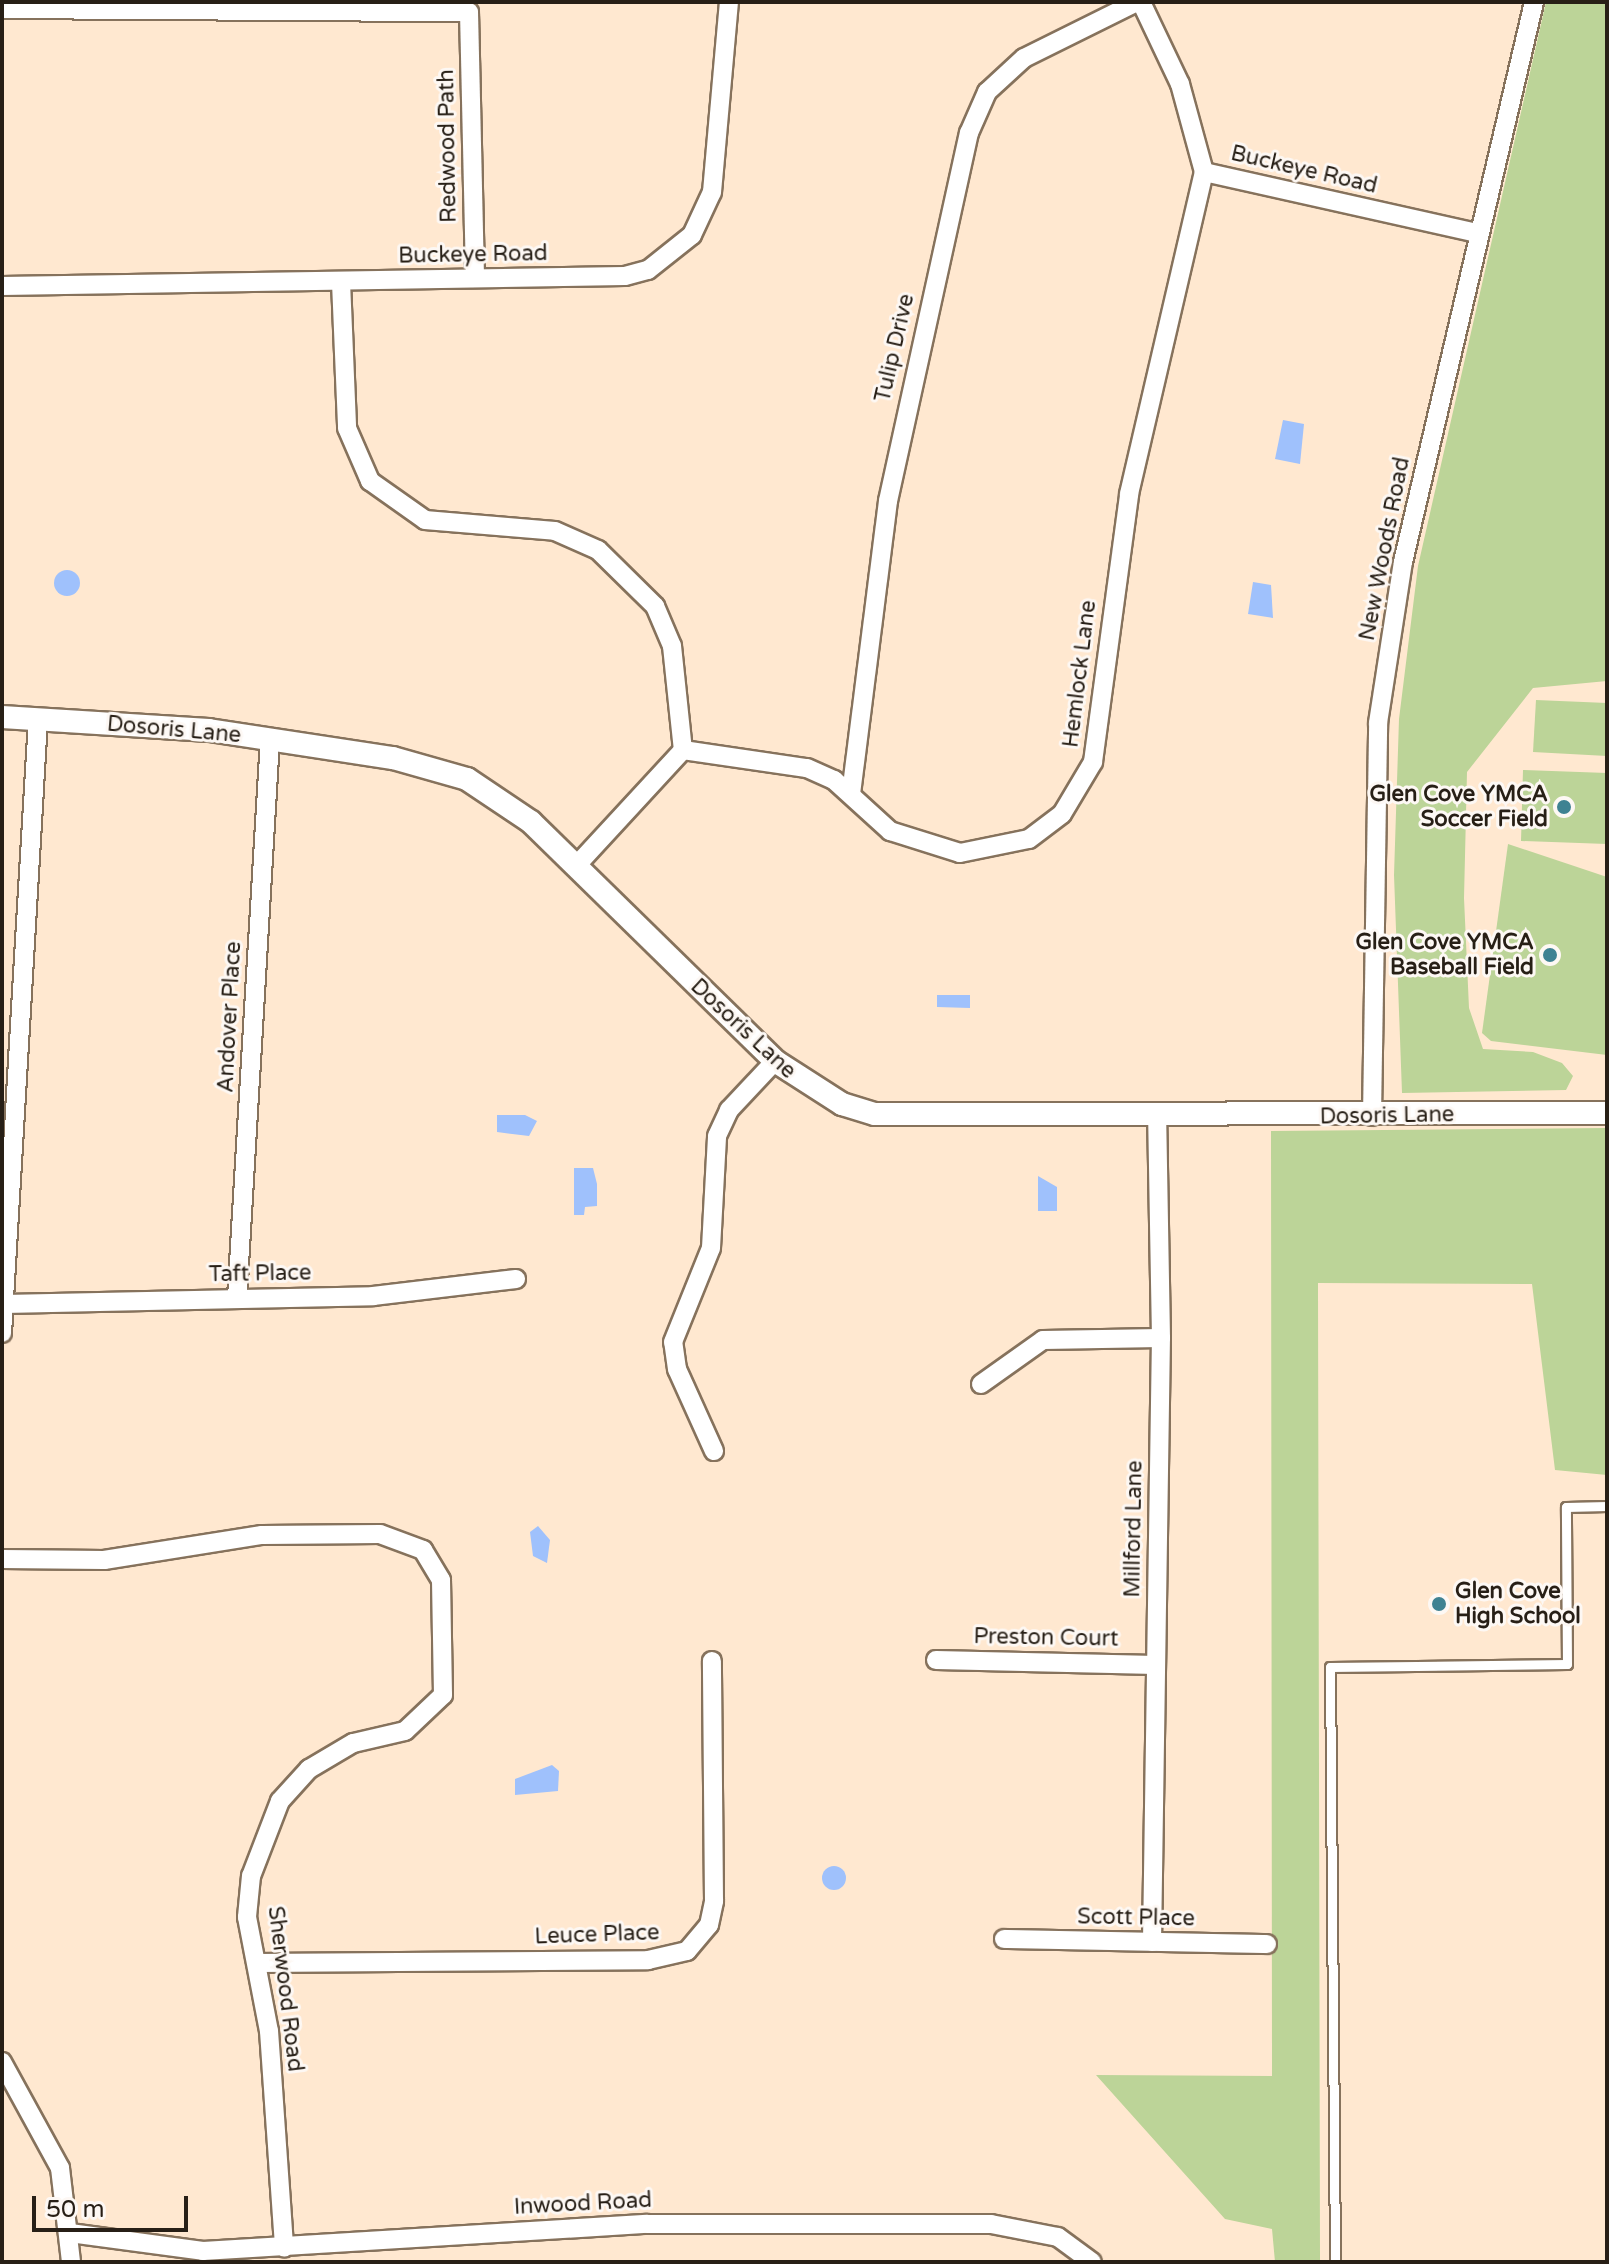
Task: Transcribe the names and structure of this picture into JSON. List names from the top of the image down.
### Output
{
  "streets": {
    "street": [
      "Redwood Path",
      "Buckeye Road",
      "Tulip Drive",
      "New Woods Road",
      "Hemlock Lane",
      "Dosoris Lane",
      "Andover Place",
      "Taft Place",
      "Millford Lane",
      "Preston Court",
      "Scott Place",
      "Leuce Place",
      "Sherwood Road",
      "Inwood Road"
    ]
  },
  "crossings": [
    ["Redwood Path", "Buckeye Road"],
    ["Buckeye Road", "Tulip Drive"],
    ["Buckeye Road", "New Woods Road"],
    ["Buckeye Road", "Hemlock Lane"],
    ["Tulip Drive", "Hemlock Lane"],
    ["New Woods Road", "Dosoris Lane"],
    ["Dosoris Lane", "Andover Place"],
    ["Dosoris Lane", "Millford Lane"],
    ["Andover Place", "Taft Place"],
    ["Millford Lane", "Preston Court"],
    ["Millford Lane", "Scott Place"],
    ["Leuce Place", "Sherwood Road"],
    ["Sherwood Road", "Inwood Road"]
  ],
  "places": ["Glen Cove YMCA Soccer Field", "Glen Cove YMCA Baseball Field", "Glen Cove High School"],
  "scale_bar": "50 m"
}
